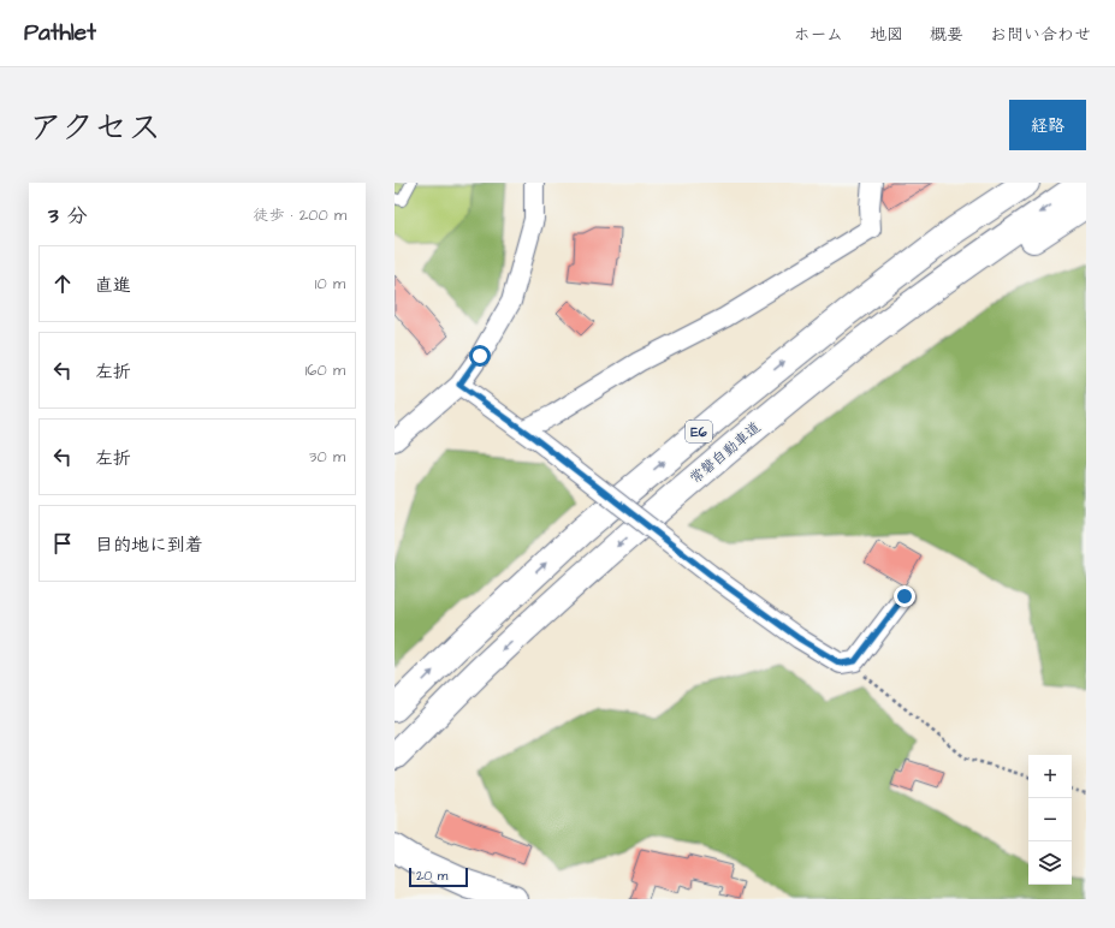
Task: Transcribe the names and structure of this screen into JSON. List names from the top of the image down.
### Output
{
  "streets": {
    "main road": ["E6", "常磐自動車道"]
  },
  "scale_bar": "20 m",
  "page": {
    "header": "Pathlet",
    "nav": [
      "ホーム",
      "地図",
      "概要",
      "お問い合わせ"
    ],
    "title": "アクセス",
    "buttons": "経路",
    "heading": ["3 分", "徒歩 · 200 m"],
    "list": [
      ["直進", "10 m"],
      ["左折", "160 m"],
      ["左折", "30 m"],
      "目的地に到着"
    ],
    "map_buttons": ["+", "−"],
    "scale": "20 m"
  }
}
